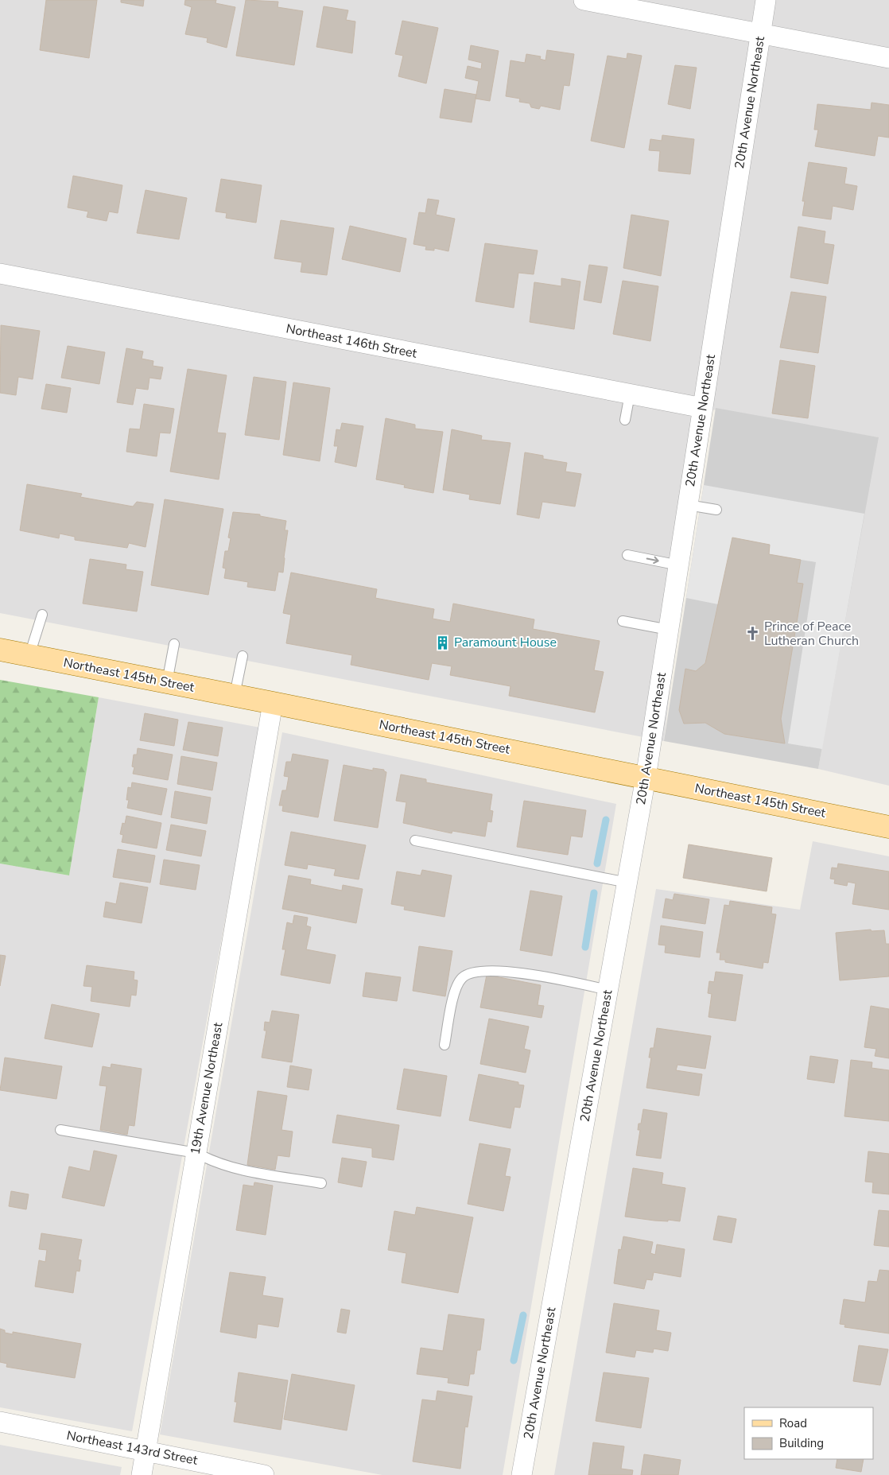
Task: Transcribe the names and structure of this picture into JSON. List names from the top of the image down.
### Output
{
  "streets": {
    "main road": ["Northeast 145th Street"],
    "street": [
      "20th Avenue Northeast",
      "Northeast 146th Street",
      "19th Avenue Northeast",
      "Northeast 143rd Street"
    ]
  },
  "crossings": [
    ["20th Avenue Northeast", "Northeast 146th Street"],
    ["20th Avenue Northeast", "Northeast 145th Street"],
    ["Northeast 145th Street", "19th Avenue Northeast"],
    ["19th Avenue Northeast", "Northeast 143rd Street"]
  ],
  "places": {
    "church": ["Prince of Peace Lutheran Church"],
    "building": ["Paramount House"]
  },
  "legend": ["Road", "Building"]
}
